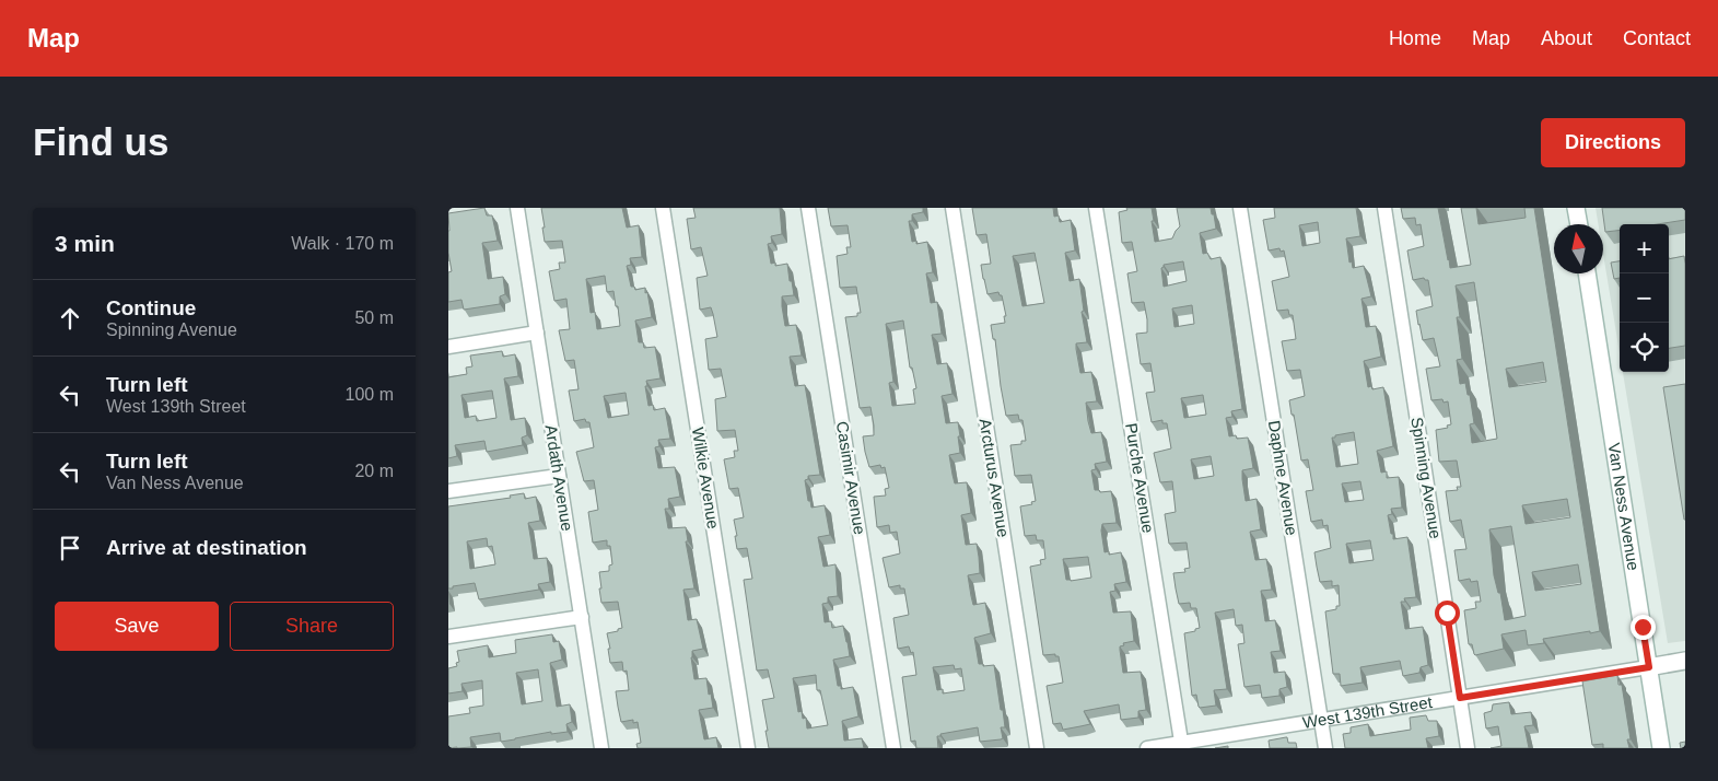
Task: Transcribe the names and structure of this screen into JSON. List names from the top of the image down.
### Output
{
  "streets": {
    "main road": ["Van Ness Avenue", "West 139th Street"],
    "street": [
      "Ardath Avenue",
      "Wilkie Avenue",
      "Casimir Avenue",
      "Arcturus Avenue",
      "Purche Avenue",
      "Daphne Avenue",
      "Spinning Avenue"
    ]
  },
  "crossings": [
    ["Purche Avenue", "West 139th Street"],
    ["Daphne Avenue", "West 139th Street"],
    ["Spinning Avenue", "West 139th Street"],
    ["Van Ness Avenue", "West 139th Street"]
  ],
  "north": "top",
  "page": {
    "header": "Map",
    "nav": [
      "Home",
      "Map",
      "About",
      "Contact"
    ],
    "buttons": [
      "Directions",
      ["Save", "Share"]
    ],
    "title": "Find us",
    "heading": ["3 min", "Walk · 170 m"],
    "map_buttons": ["+", "−"],
    "list": [
      ["Continue", "Spinning Avenue", "50 m"],
      ["Turn left", "West 139th Street", "100 m"],
      ["Turn left", "Van Ness Avenue", "20 m"],
      "Arrive at destination"
    ]
  }
}
